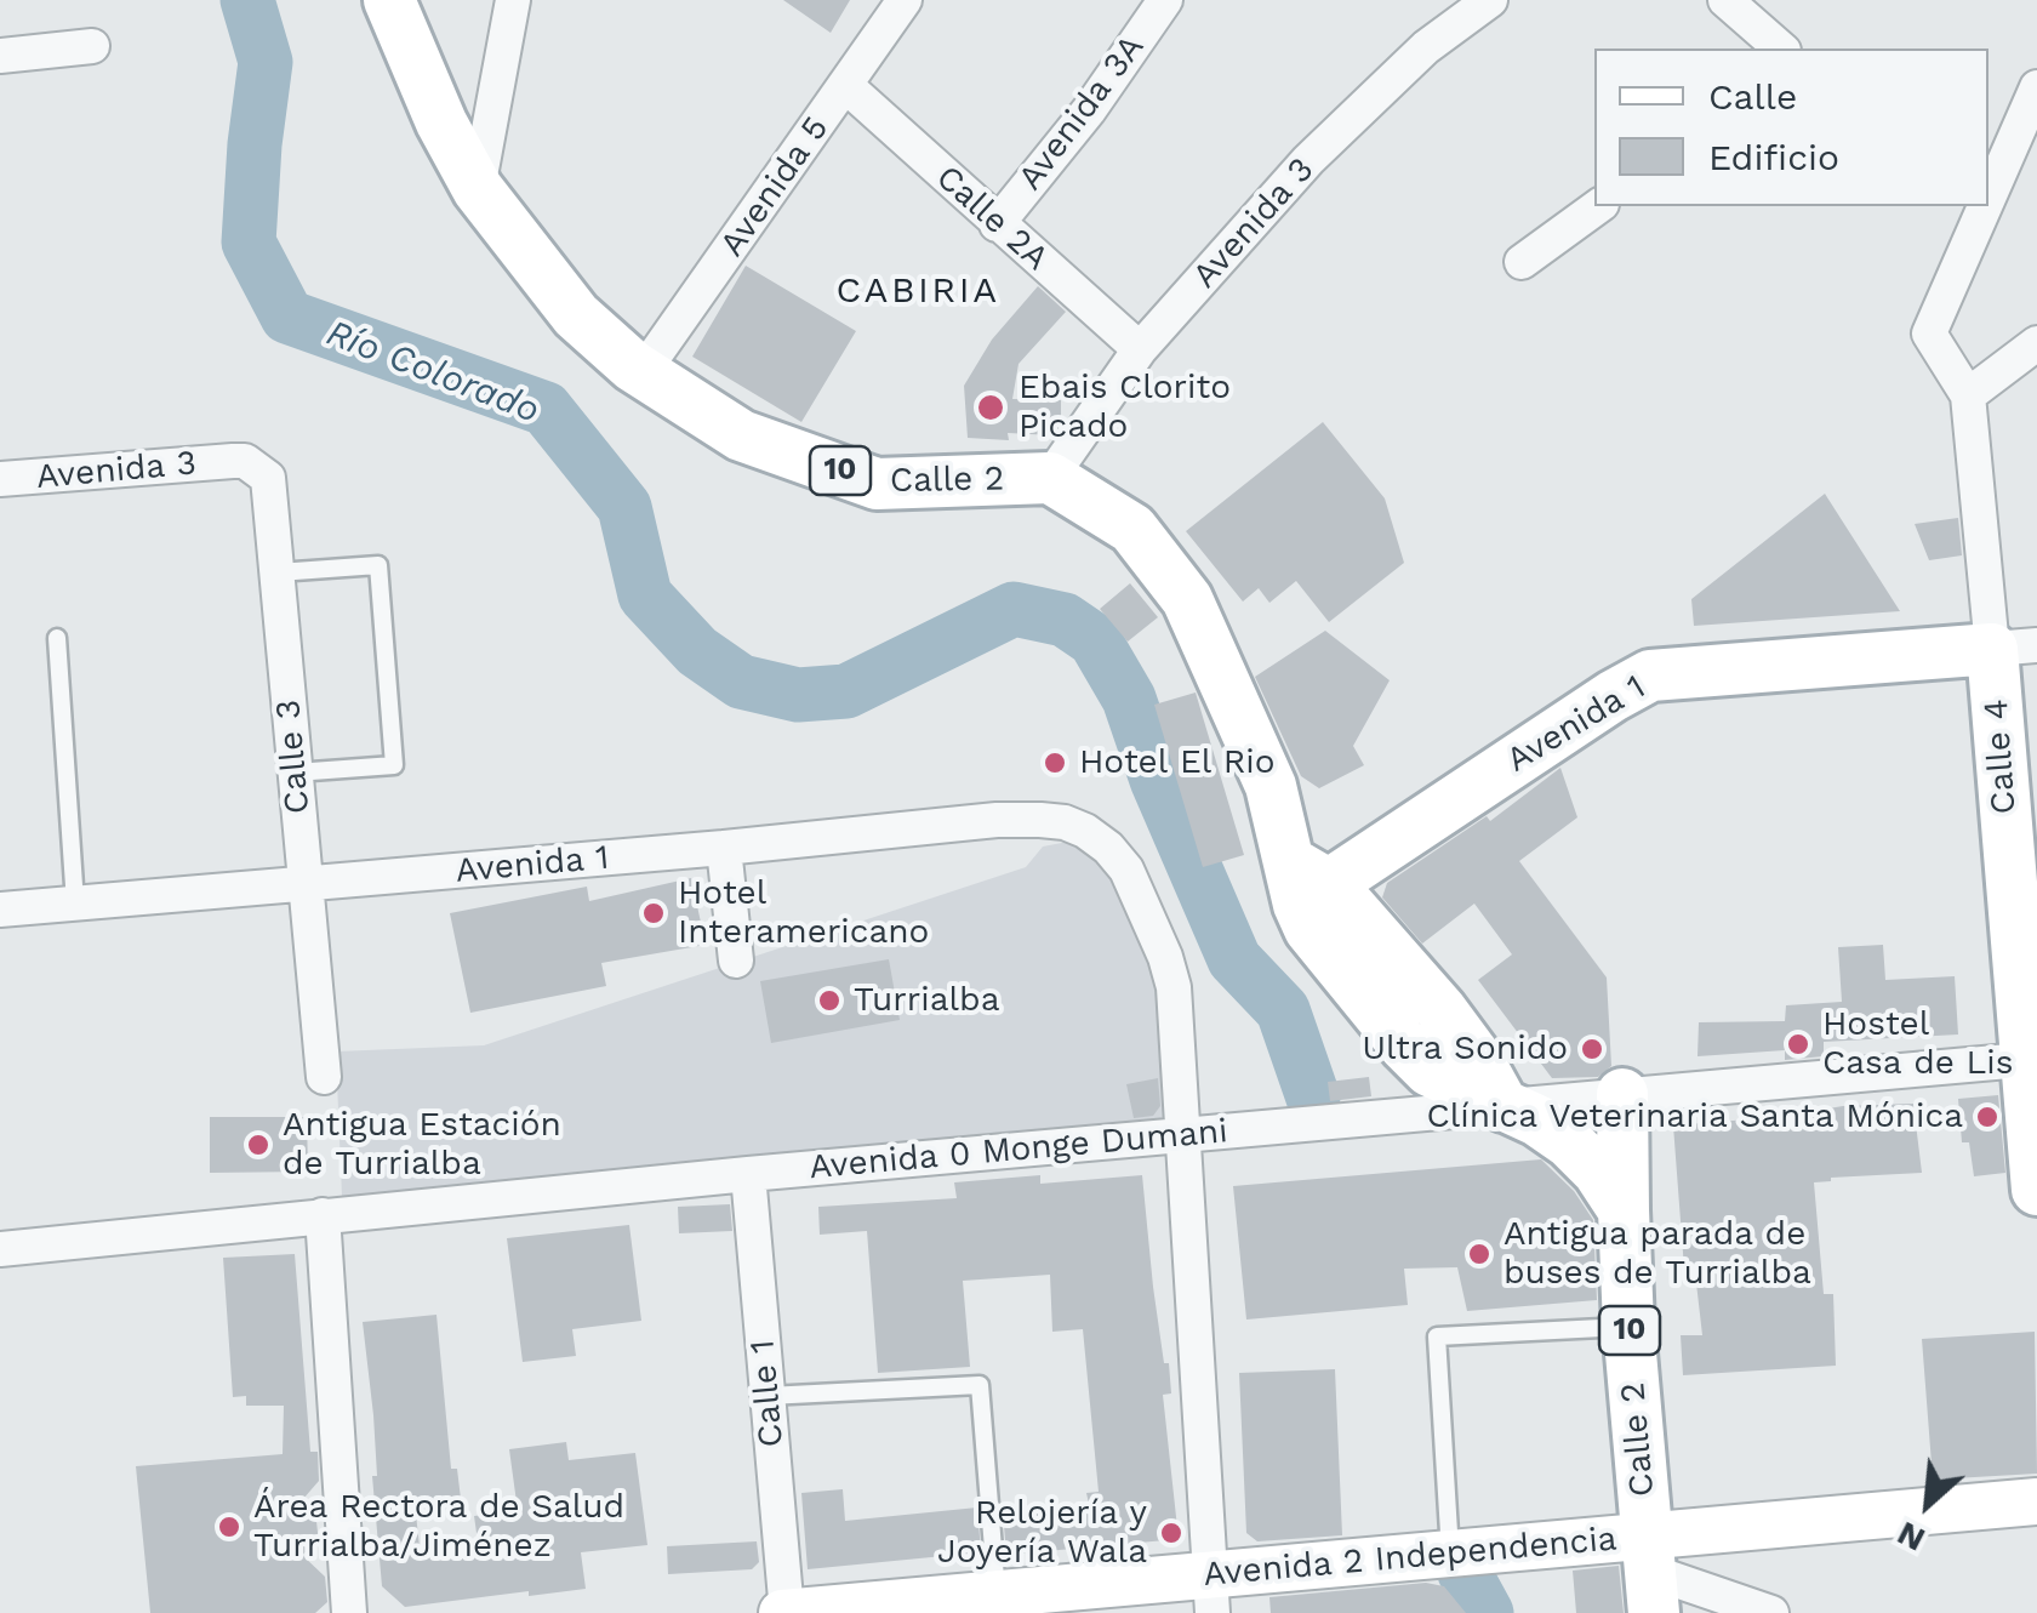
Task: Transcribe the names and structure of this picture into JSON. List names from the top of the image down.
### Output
{
  "streets": {
    "main road": [
      "10",
      "Calle 2",
      "Avenida 1",
      "Calle 4"
    ],
    "street": [
      "Avenida 3A",
      "Avenida 5",
      "Calle 2A",
      "Avenida 3",
      "Calle 3",
      "Avenida 0 Monge Dumani",
      "Calle 1",
      "Avenida 2 Independencia"
    ]
  },
  "crossings": [
    ["Avenida 3A", "Calle 2A"],
    ["Avenida 5", "Calle 2A"],
    ["Avenida 5", "Calle 2"],
    ["Calle 2A", "Avenida 3"],
    ["Avenida 3", "Calle 2"],
    ["Avenida 3", "Calle 3"],
    ["Calle 2", "Avenida 1"],
    ["Calle 2", "Avenida 0 Monge Dumani"],
    ["Calle 2", "Avenida 2 Independencia"],
    ["Avenida 1", "Calle 3"],
    ["Avenida 1", "Calle 4"],
    ["Avenida 1", "Avenida 0 Monge Dumani"],
    ["Calle 4", "Avenida 0 Monge Dumani"],
    ["Avenida 0 Monge Dumani", "Calle 1"],
    ["Calle 1", "Avenida 2 Independencia"]
  ],
  "districts": ["CABIRIA"],
  "water": ["Río Colorado"],
  "places": [
    "Ebais Clorito Picado",
    "Hotel El Rio",
    "Hotel Interamericano",
    "Turrialba",
    "Hostel Casa de Lis",
    "Ultra Sonido",
    "Clínica Veterinaria Santa Mónica",
    "Antigua Estación de Turrialba",
    "Antigua parada de buses de Turrialba",
    "Área Rectora de Salud Turrialba/Jiménez",
    "Relojería y Joyería Wala"
  ],
  "legend": ["Calle", "Edificio"],
  "north": "bottom left"
}
